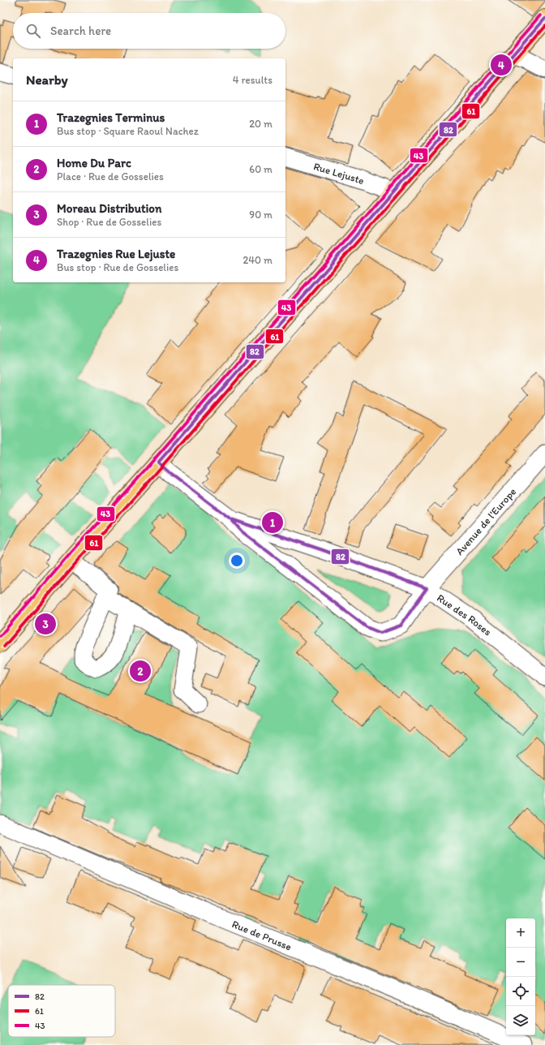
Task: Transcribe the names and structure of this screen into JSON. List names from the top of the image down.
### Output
{
  "streets": {
    "street": [
      "Rue Lejuste",
      "Avenue de l'Europe",
      "Rue des Roses",
      "Rue de Prusse"
    ]
  },
  "crossings": [
    ["Avenue de l'Europe", "Rue des Roses"]
  ],
  "lines": ["transit line 43", "transit line 82", "transit line 61"],
  "legend": ["82", "61", "43"],
  "page": {
    "search": "Search here",
    "pins": [
      "4",
      "1",
      "3",
      "2"
    ],
    "heading": ["Nearby", "4 results"],
    "list": [
      {
        "mark": "1",
        "name": "Trazegnies Terminus",
        "note": "Bus stop · Square Raoul Nachez",
        "value": "20 m"
      },
      {
        "mark": "2",
        "name": "Home Du Parc",
        "note": "Place · Rue de Gosselies",
        "value": "60 m"
      },
      {
        "mark": "3",
        "name": "Moreau Distribution",
        "note": "Shop · Rue de Gosselies",
        "value": "90 m"
      },
      {
        "mark": "4",
        "name": "Trazegnies Rue Lejuste",
        "note": "Bus stop · Rue de Gosselies",
        "value": "240 m"
      }
    ],
    "map_buttons": ["+", "−"]
  }
}
